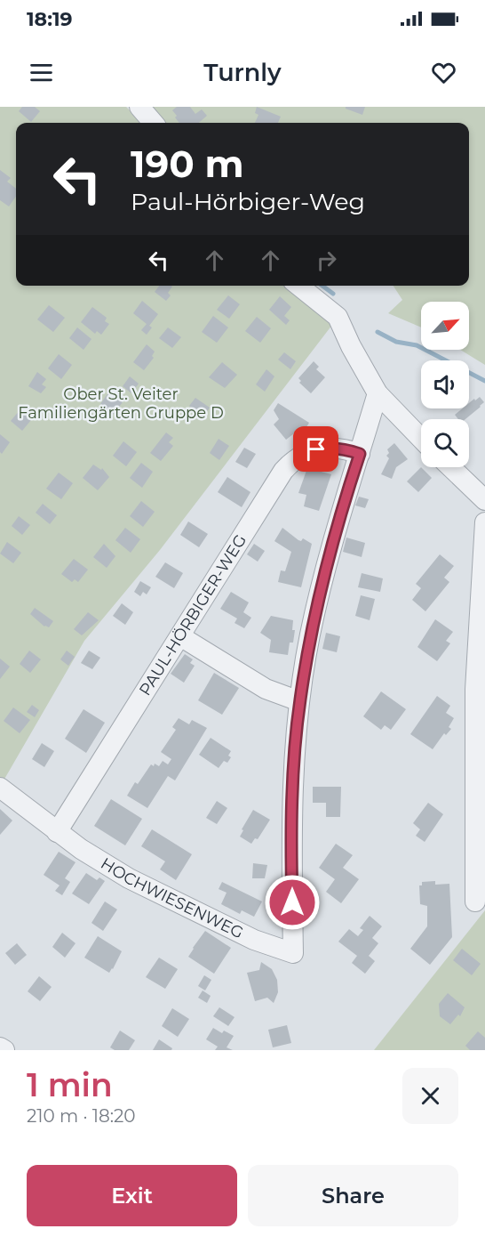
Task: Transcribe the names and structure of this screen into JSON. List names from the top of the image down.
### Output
{
  "streets": {
    "street": ["PAUL-HÖRBIGER-WEG", "HOCHWIESENWEG"]
  },
  "crossings": [
    ["PAUL-HÖRBIGER-WEG", "HOCHWIESENWEG"]
  ],
  "parks": ["Ober St. Veiter Familiengärten Gruppe D"],
  "north": "top right",
  "page": {
    "status": "18:19",
    "header": "Turnly",
    "turn": ["190 m", "Paul-Hörbiger-Weg"],
    "heading": ["1 min", "210 m · 18:20"],
    "buttons": ["Exit", "Share"]
  }
}
